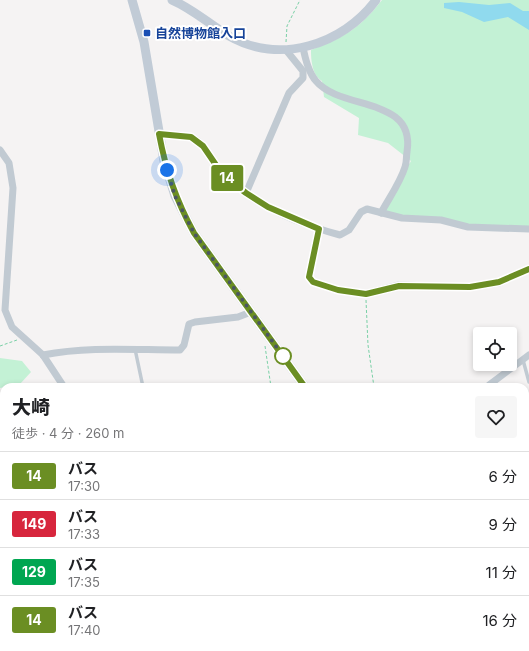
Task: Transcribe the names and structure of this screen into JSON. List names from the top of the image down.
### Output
{
  "places": {
    "transit": ["自然博物館入口"]
  },
  "lines": ["bus line 14"],
  "page": {
    "on_map": "14",
    "heading": ["大崎", "徒歩 · 4 分 · 260 m"],
    "list": [
      {
        "mark": "14",
        "name": "バス",
        "note": "17:30",
        "value": "6 分"
      },
      {
        "mark": "149",
        "name": "バス",
        "note": "17:33",
        "value": "9 分"
      },
      {
        "mark": "129",
        "name": "バス",
        "note": "17:35",
        "value": "11 分"
      },
      {
        "mark": "14",
        "name": "バス",
        "note": "17:40",
        "value": "16 分"
      }
    ]
  }
}
